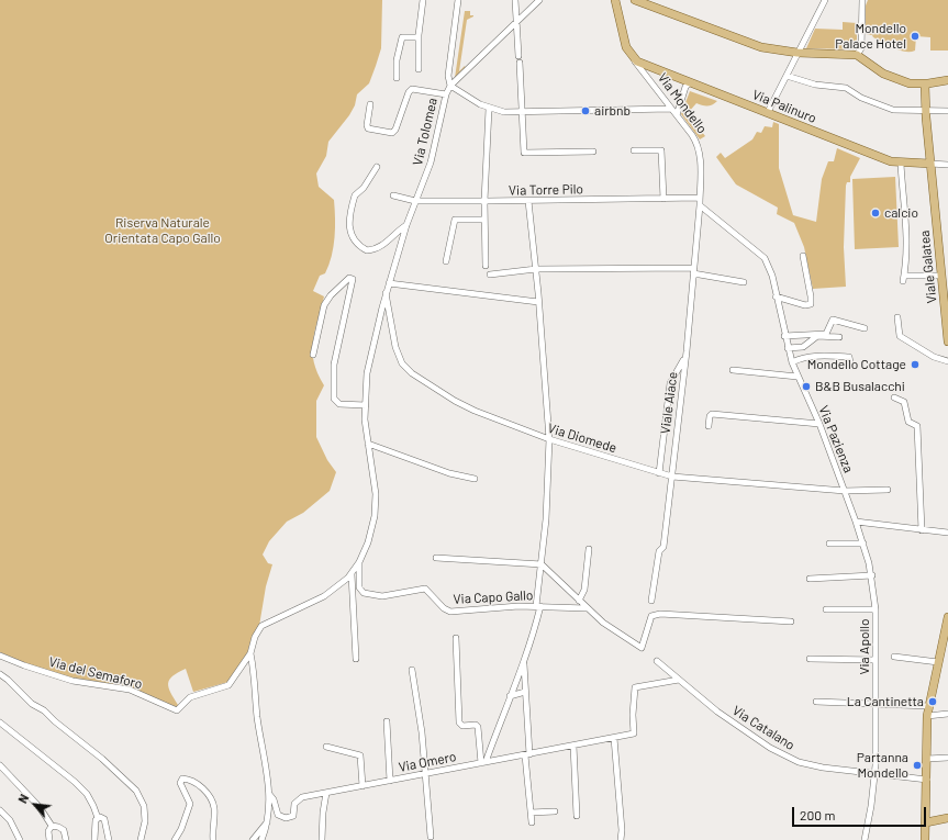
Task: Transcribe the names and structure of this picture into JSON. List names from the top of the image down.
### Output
{
  "streets": {
    "main road": ["Via Mondello", "Via Palinuro", "Viale Galatea"],
    "street": [
      "Via Tolomea",
      "Via Torre Pilo",
      "Viale Aiace",
      "Via Diomede",
      "Via Pazienza",
      "Via Capo Gallo",
      "Via Apollo",
      "Via del Semaforo",
      "Via Catalano",
      "Via Omero"
    ]
  },
  "crossings": [
    ["Via Mondello", "Via Palinuro"],
    ["Via Mondello", "Via Torre Pilo"],
    ["Via Mondello", "Viale Aiace"],
    ["Via Mondello", "Via Pazienza"],
    ["Via Palinuro", "Viale Galatea"],
    ["Via Tolomea", "Via Torre Pilo"],
    ["Via Tolomea", "Via Diomede"],
    ["Via Tolomea", "Via Capo Gallo"],
    ["Via Tolomea", "Via del Semaforo"],
    ["Viale Aiace", "Via Diomede"],
    ["Viale Aiace", "Via Pazienza"],
    ["Via Diomede", "Via Pazienza"],
    ["Via Pazienza", "Via Apollo"],
    ["Via Capo Gallo", "Via del Semaforo"],
    ["Via Apollo", "Via Catalano"],
    ["Via Catalano", "Via Omero"]
  ],
  "parks": ["Riserva Naturale Orientata Capo Gallo"],
  "places": [
    "Mondello Palace Hotel",
    "airbnb",
    "calcio",
    "Mondello Cottage",
    "B&B Busalacchi",
    "La Cantinetta",
    "Partanna Mondello"
  ],
  "scale_bar": "200 m",
  "north": "top left"
}
